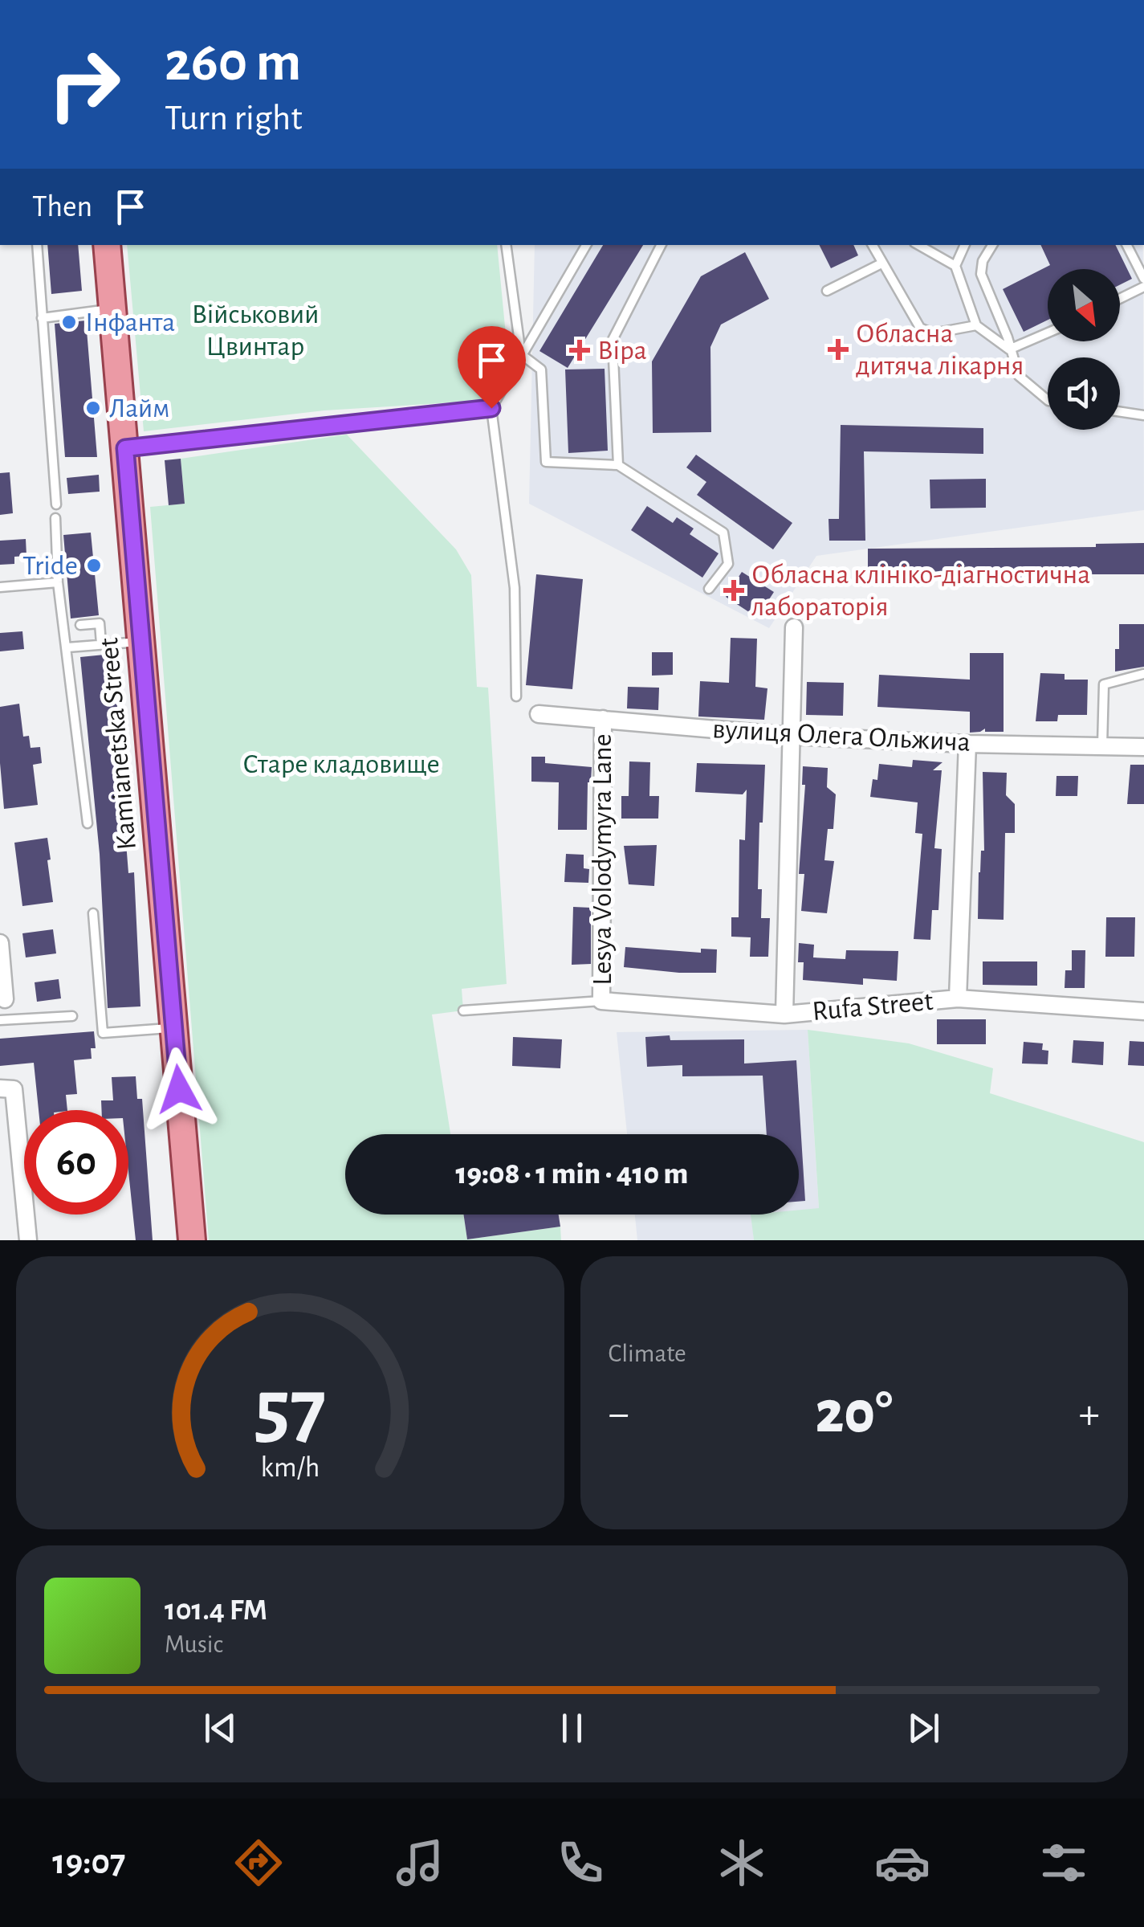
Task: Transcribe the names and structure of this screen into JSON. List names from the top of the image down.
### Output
{
  "streets": {
    "main road": ["Kamianetska Street"],
    "street": ["вулиця Олега Ольжича", "Lesya Volodymyra Lane", "Rufa Street"]
  },
  "crossings": [
    ["вулиця Олега Ольжича", "Lesya Volodymyra Lane"],
    ["Lesya Volodymyra Lane", "Rufa Street"]
  ],
  "parks": ["Військовий Цвинтар", "Старе кладовище"],
  "places": {
    "other": ["Інфанта", "Лайм", "Tride"],
    "health": ["Обласна дитяча лікарня", "Віра", "Обласна клініко-діагностична лабораторія"]
  },
  "north": "bottom right",
  "page": {
    "turn": ["260 m", "Turn right"],
    "then": "Then",
    "limit": "60",
    "trip": "19:08 · 1 min · 410 m",
    "tile": "Climate",
    "heat": ["−", "20°", "+"],
    "song": ["101.4 FM", "Music"],
    "tabs": "19:07",
    "gauge": ["57", "km/h"]
  }
}
